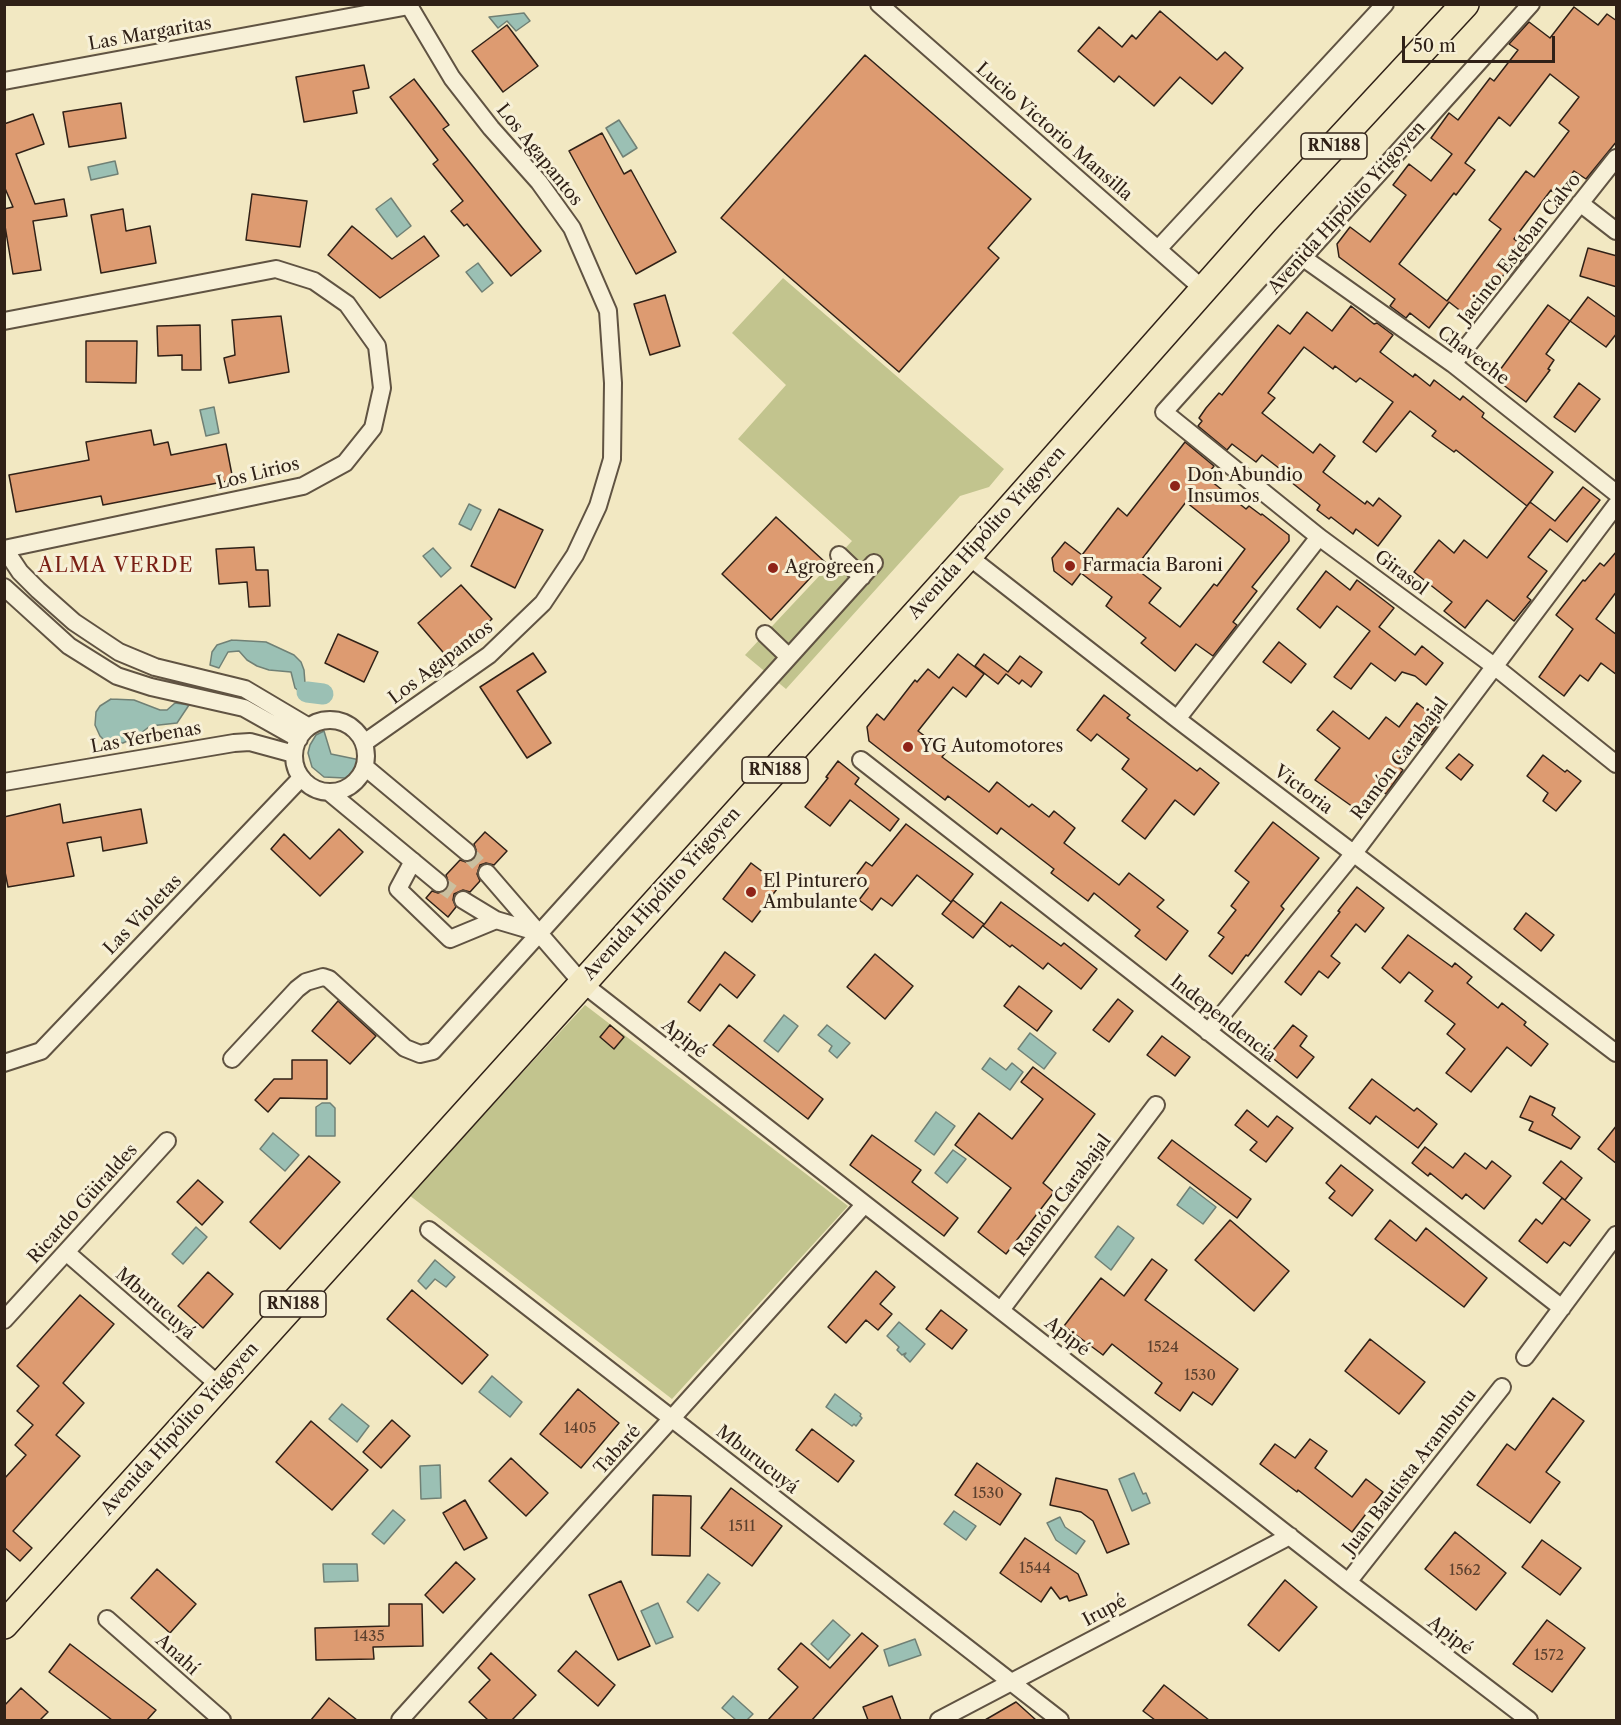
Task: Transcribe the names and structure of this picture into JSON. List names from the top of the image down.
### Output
{
  "streets": {
    "main road": ["RN188", "Avenida Hipólito Yrigoyen"],
    "street": [
      "Las Margaritas",
      "Lucio Victorio Mansilla",
      "Los Agapantos",
      "Jacinto Esteban Calvo",
      "Chaveche",
      "Los Lirios",
      "Girasol",
      "Las Yerbenas",
      "Ramón Carabajal",
      "Victoria",
      "Las Violetas",
      "Independencia",
      "Apipé",
      "Ricardo Güiraldes",
      "Mburucuyá",
      "Tabaré",
      "Juan Bautista Aramburu",
      "Irupé",
      "Anahí"
    ]
  },
  "crossings": [
    ["Las Margaritas", "Los Agapantos"],
    ["Lucio Victorio Mansilla", "Avenida Hipólito Yrigoyen"],
    ["Los Agapantos", "Las Yerbenas"],
    ["Los Agapantos", "Las Violetas"],
    ["Avenida Hipólito Yrigoyen", "Chaveche"],
    ["Avenida Hipólito Yrigoyen", "Girasol"],
    ["Avenida Hipólito Yrigoyen", "Victoria"],
    ["Avenida Hipólito Yrigoyen", "Apipé"],
    ["Avenida Hipólito Yrigoyen", "Mburucuyá"],
    ["Jacinto Esteban Calvo", "Chaveche"],
    ["Girasol", "Ramón Carabajal"],
    ["Las Yerbenas", "Las Violetas"],
    ["Ramón Carabajal", "Victoria"],
    ["Ramón Carabajal", "Independencia"],
    ["Ramón Carabajal", "Apipé"],
    ["Apipé", "Tabaré"],
    ["Apipé", "Juan Bautista Aramburu"],
    ["Apipé", "Irupé"],
    ["Ricardo Güiraldes", "Mburucuyá"],
    ["Mburucuyá", "Tabaré"],
    ["Mburucuyá", "Irupé"]
  ],
  "districts": ["ALMA VERDE"],
  "places": [
    "Don Abundio Insumos",
    "Farmacia Baroni",
    "Agrogreen",
    "YG Automotores",
    "El Pinturero Ambulante"
  ],
  "house_numbers": [
    "1524",
    "1530",
    "1405",
    "1530",
    "1511",
    "1544",
    "1562",
    "1435",
    "1572"
  ],
  "scale_bar": "50 m"
}
